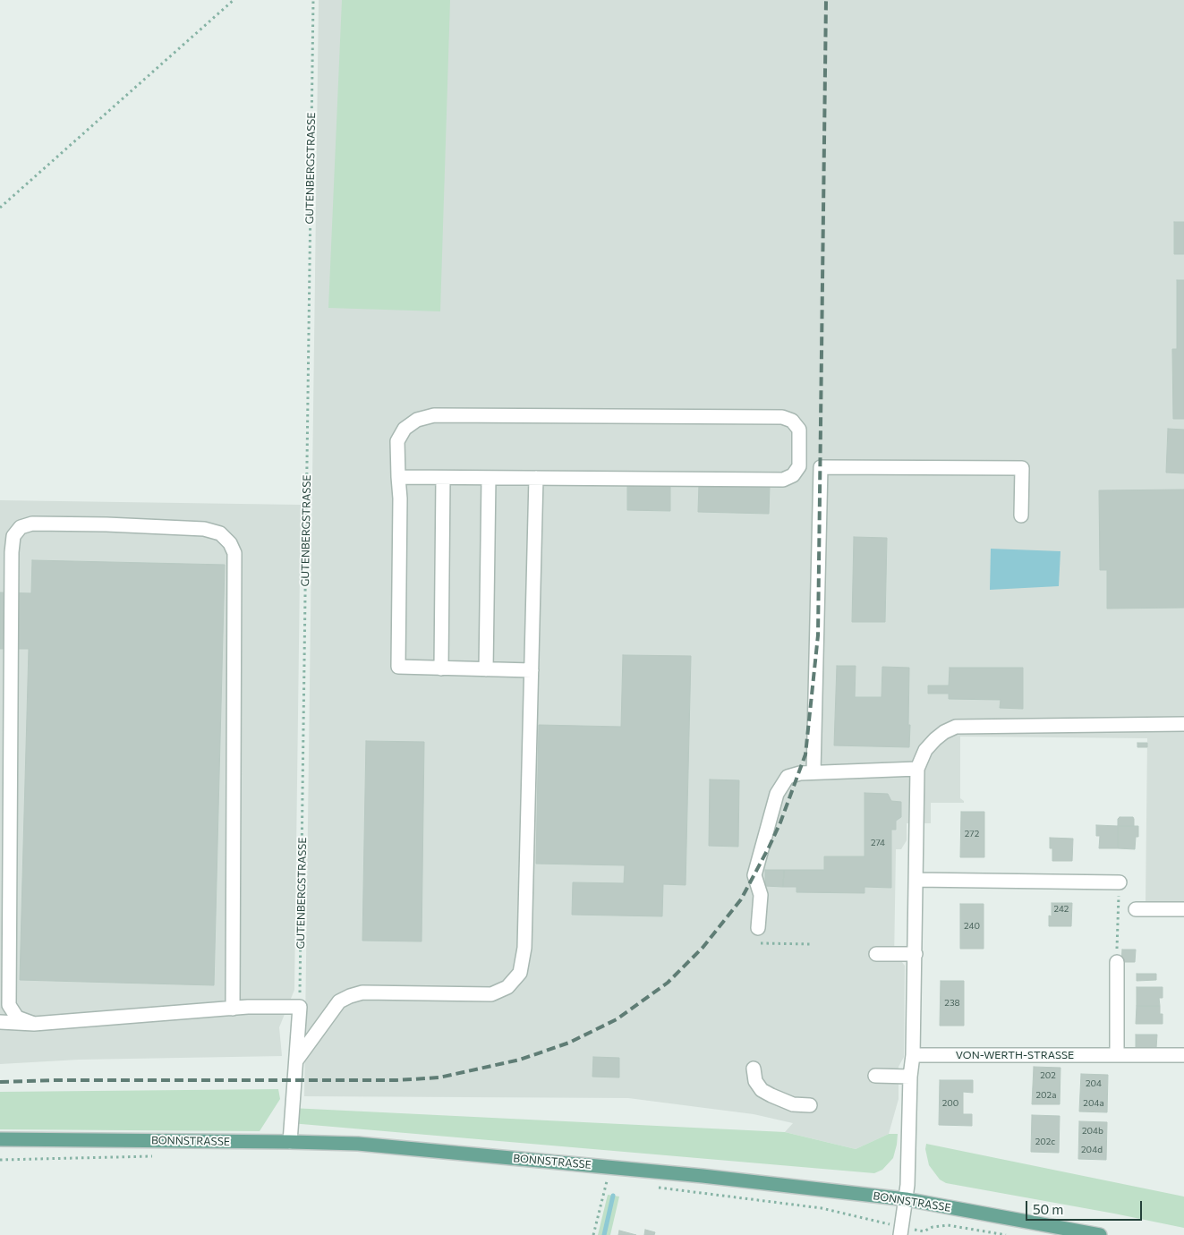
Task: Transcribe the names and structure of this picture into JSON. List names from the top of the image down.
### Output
{
  "streets": {
    "main road": ["BONNSTRASSE"],
    "street": ["VON-WERTH-STRASSE"],
    "path": ["GUTENBERGSTRASSE"]
  },
  "house_numbers": [
    "272",
    "274",
    "242",
    "240",
    "238",
    "202",
    "204",
    "202a",
    "200",
    "204a",
    "204b",
    "202c",
    "204d"
  ],
  "scale_bar": "50 m"
}
